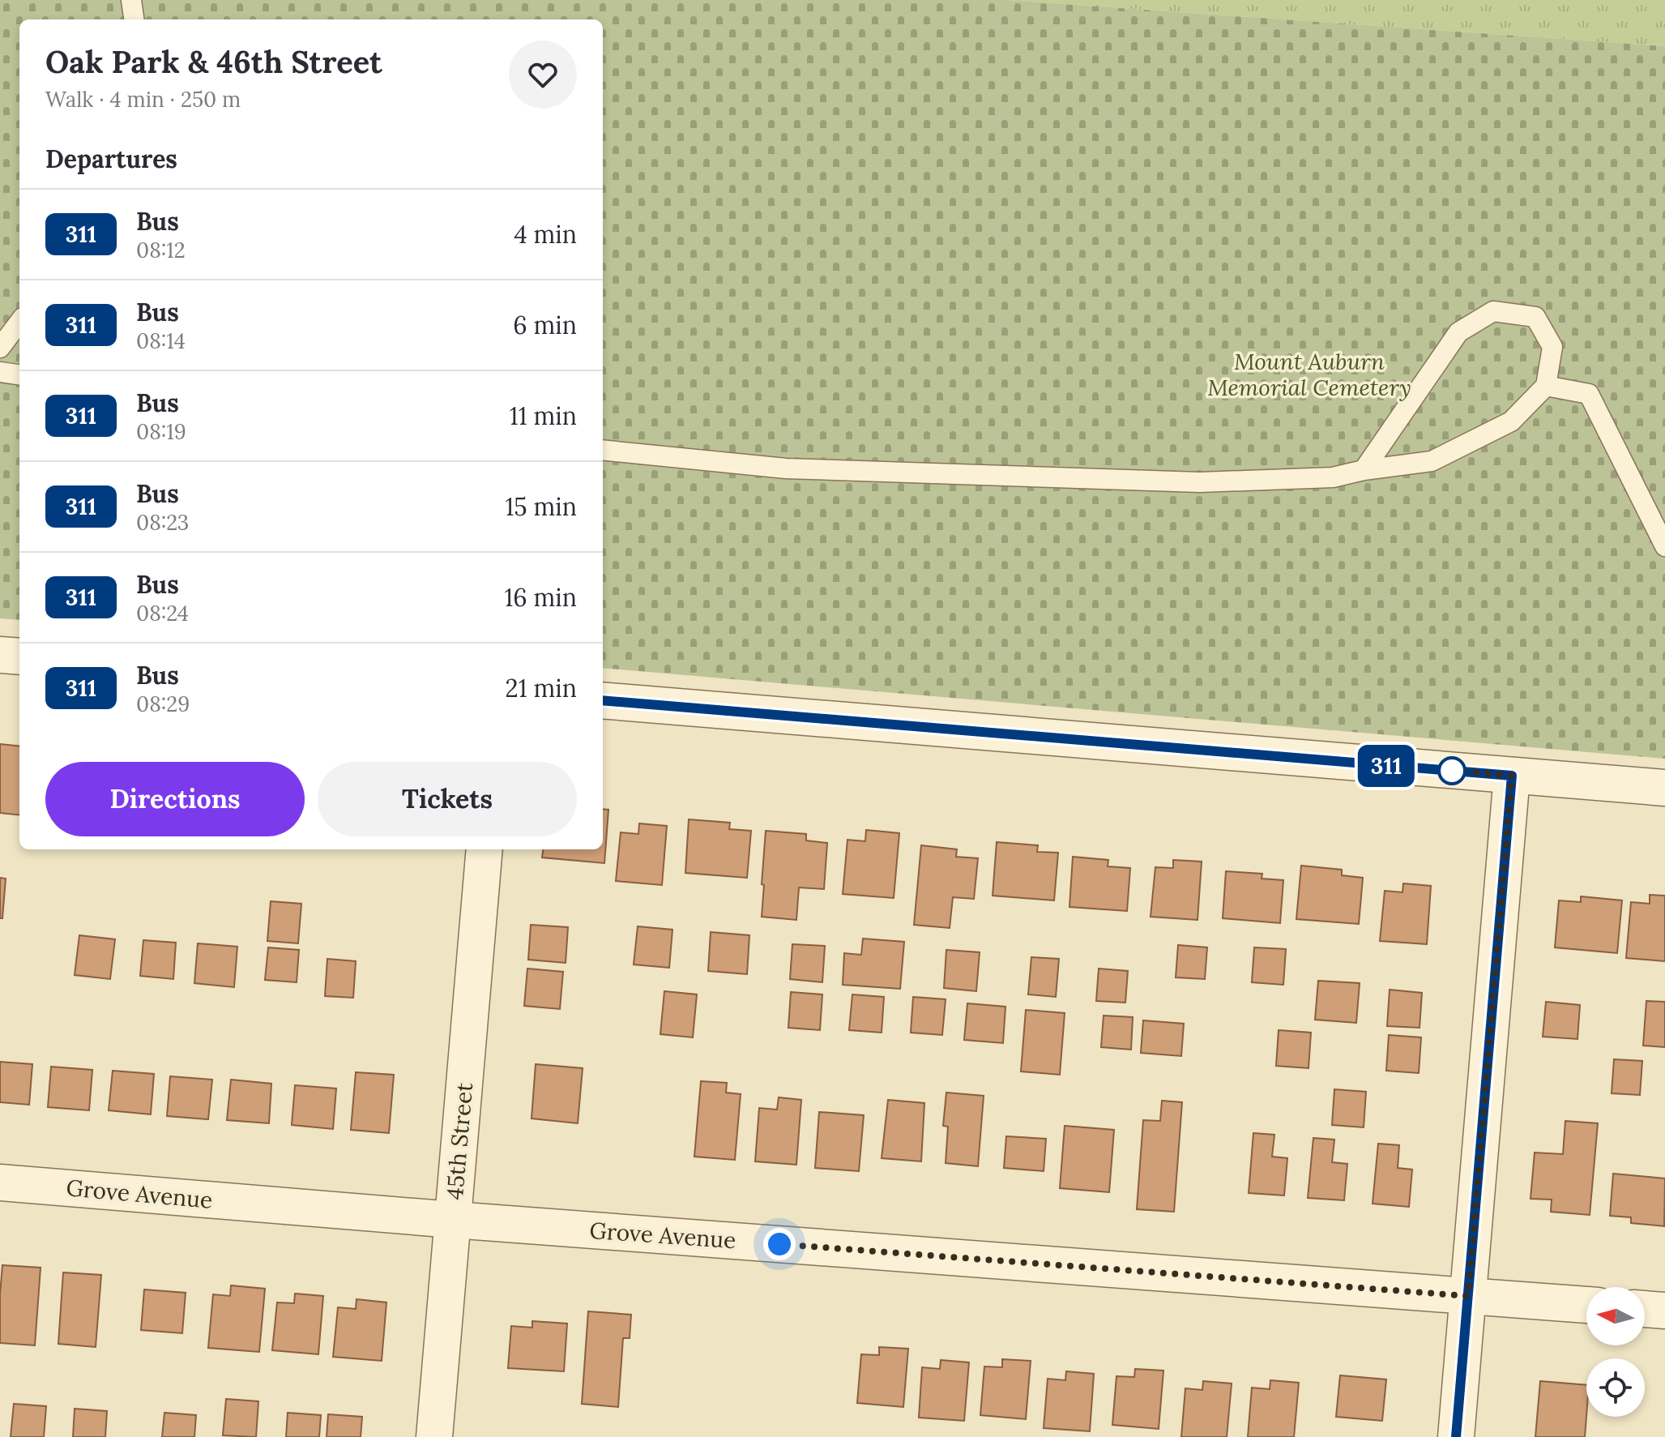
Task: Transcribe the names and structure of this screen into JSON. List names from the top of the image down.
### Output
{
  "streets": {
    "street": ["45th Street", "Grove Avenue"]
  },
  "crossings": [
    ["45th Street", "Grove Avenue"]
  ],
  "parks": ["Mount Auburn Memorial Cemetery"],
  "lines": ["bus line 311"],
  "north": "left",
  "page": {
    "on_map": "311",
    "heading": [
      ["Oak Park & 46th Street", "Walk · 4 min · 250 m"],
      "Departures"
    ],
    "list": [
      {
        "mark": "311",
        "name": "Bus",
        "note": "08:12",
        "value": "4 min"
      },
      {
        "mark": "311",
        "name": "Bus",
        "note": "08:14",
        "value": "6 min"
      },
      {
        "mark": "311",
        "name": "Bus",
        "note": "08:19",
        "value": "11 min"
      },
      {
        "mark": "311",
        "name": "Bus",
        "note": "08:23",
        "value": "15 min"
      },
      {
        "mark": "311",
        "name": "Bus",
        "note": "08:24",
        "value": "16 min"
      },
      {
        "mark": "311",
        "name": "Bus",
        "note": "08:29",
        "value": "21 min"
      }
    ],
    "buttons": ["Directions", "Tickets"]
  }
}
